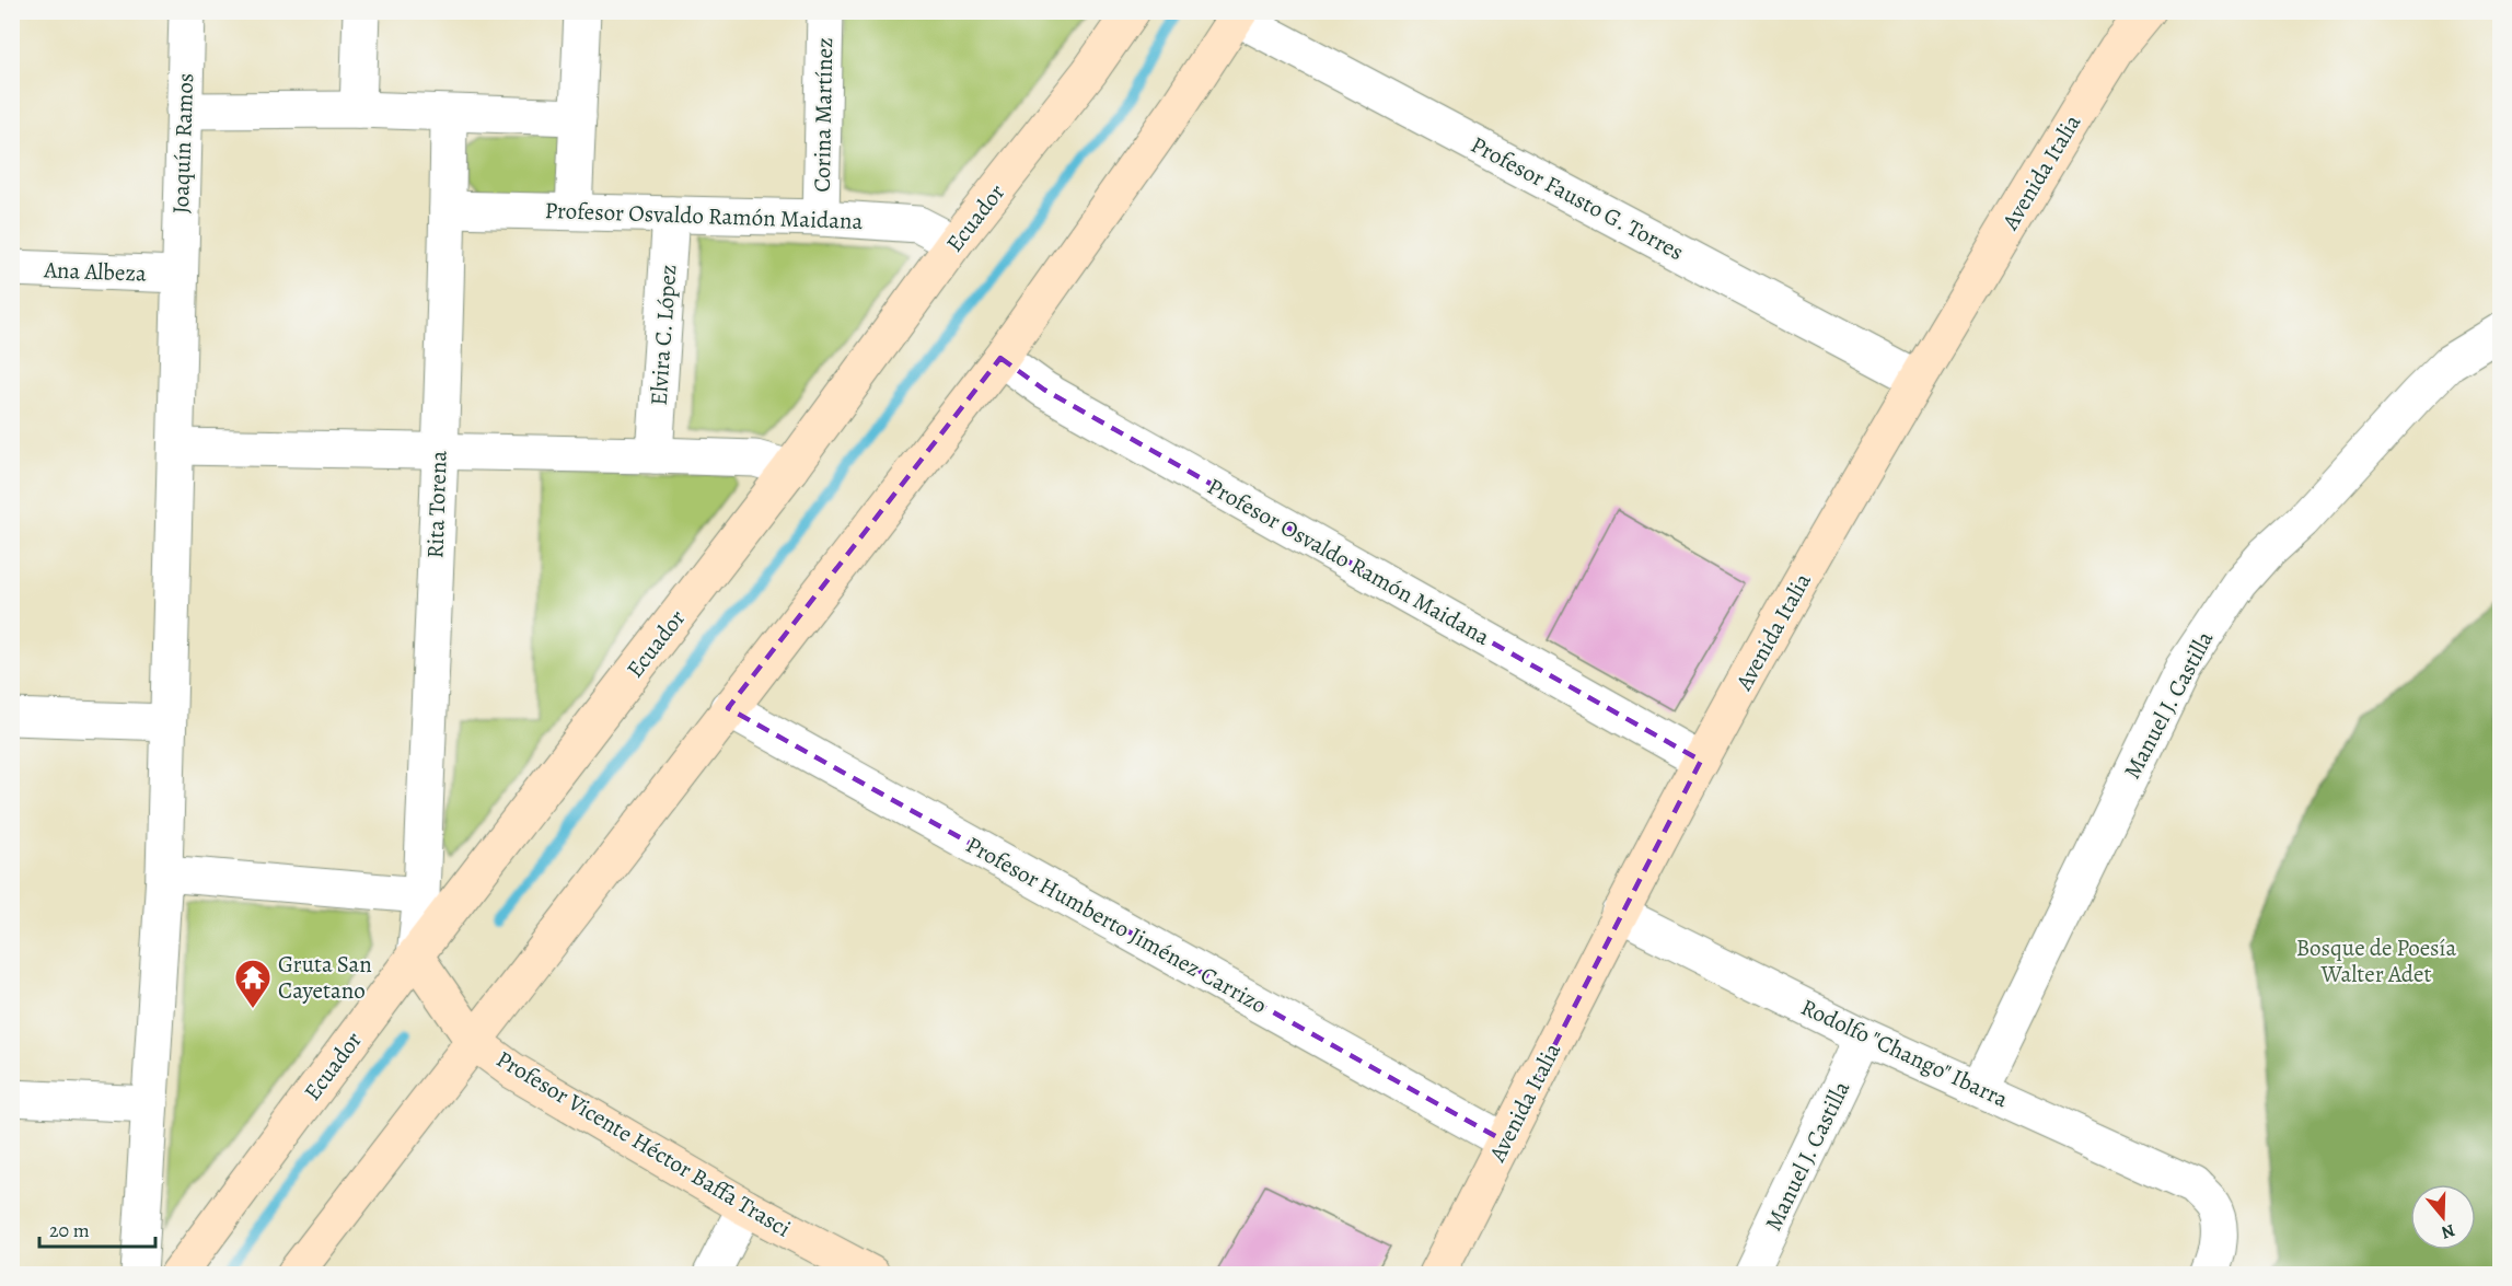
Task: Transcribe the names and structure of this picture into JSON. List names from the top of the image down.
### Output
{
  "streets": {
    "main road": ["Avenida Italia", "Ecuador", "Profesor Vicente Héctor Baffa Trasci"],
    "street": [
      "Corina Martínez",
      "Joaquín Ramos",
      "Profesor Fausto G. Torres",
      "Profesor Osvaldo Ramón Maidana",
      "Ana Albeza",
      "Elvira C. López",
      "Rita Torena",
      "Manuel J. Castilla",
      "Profesor Humberto Jiménez Carrizo",
      "Rodolfo \"Chango\" Ibarra"
    ]
  },
  "crossings": [
    ["Corina Martínez", "Profesor Osvaldo Ramón Maidana"],
    ["Joaquín Ramos", "Ana Albeza"],
    ["Avenida Italia", "Profesor Fausto G. Torres"],
    ["Avenida Italia", "Profesor Osvaldo Ramón Maidana"],
    ["Avenida Italia", "Profesor Humberto Jiménez Carrizo"],
    ["Avenida Italia", "Rodolfo \"Chango\" Ibarra"],
    ["Profesor Osvaldo Ramón Maidana", "Ecuador"],
    ["Profesor Osvaldo Ramón Maidana", "Elvira C. López"],
    ["Profesor Osvaldo Ramón Maidana", "Rita Torena"],
    ["Ecuador", "Rita Torena"],
    ["Ecuador", "Profesor Vicente Héctor Baffa Trasci"],
    ["Rita Torena", "Profesor Vicente Héctor Baffa Trasci"],
    ["Manuel J. Castilla", "Rodolfo \"Chango\" Ibarra"]
  ],
  "parks": ["Bosque de Poesía Walter Adet"],
  "places": {
    "temple": ["Gruta San Cayetano"]
  },
  "scale_bar": "20 m",
  "north": "bottom"
}
